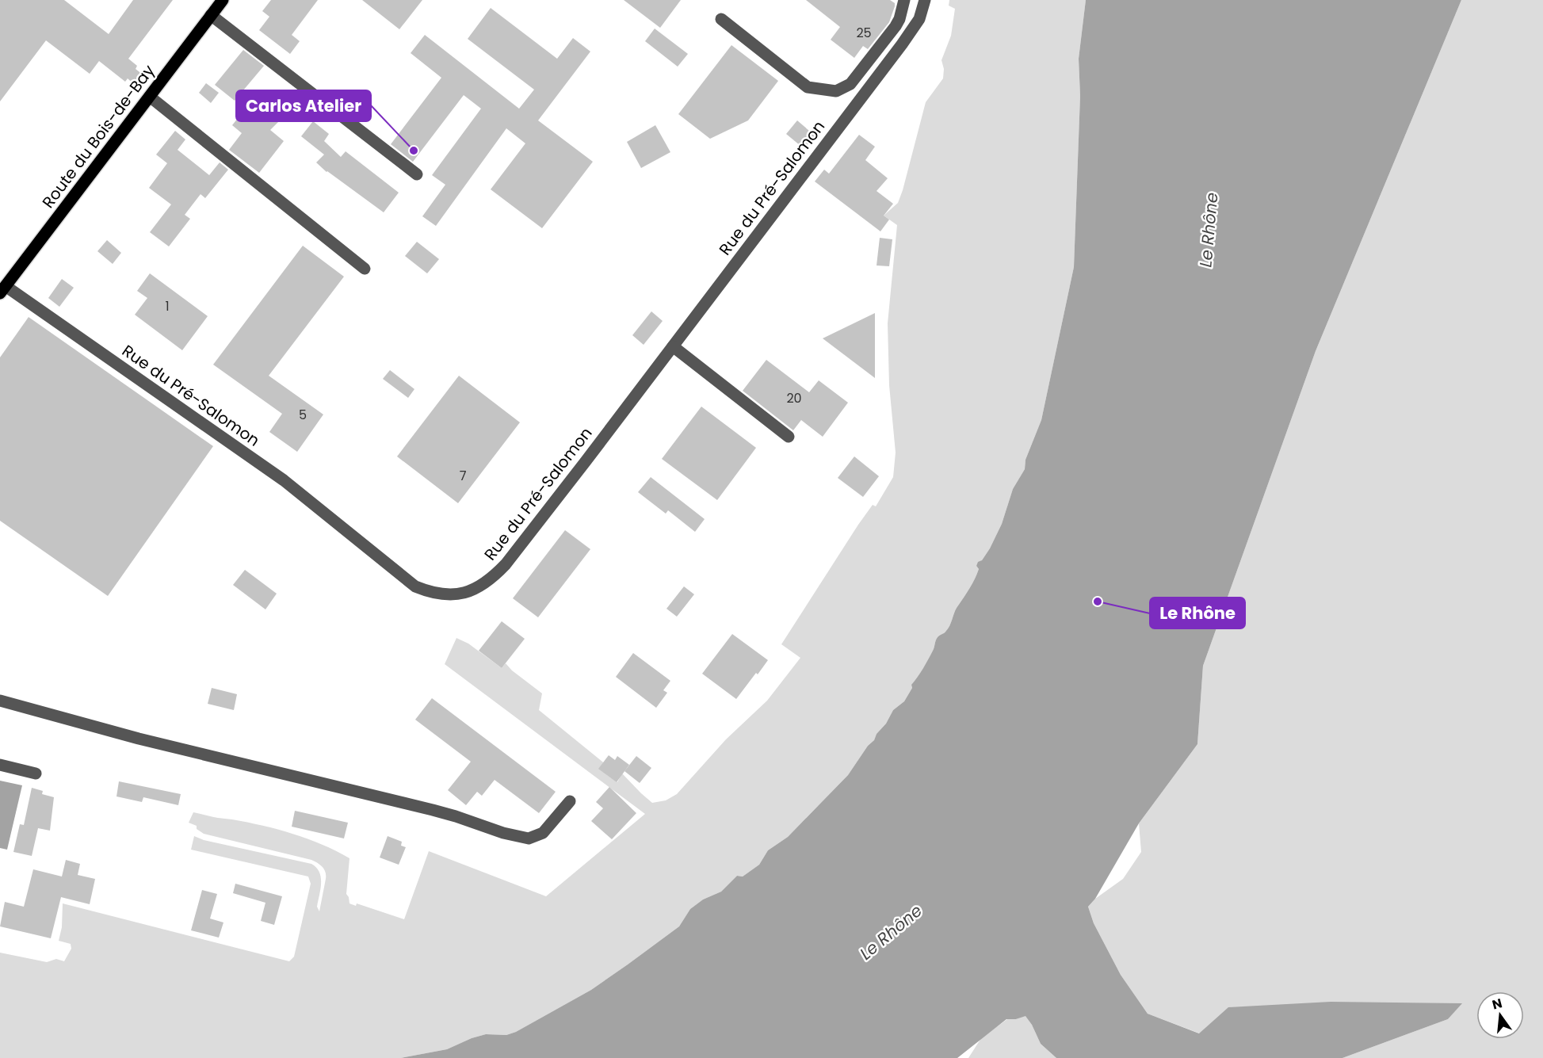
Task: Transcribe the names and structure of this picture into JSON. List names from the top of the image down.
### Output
{
  "streets": {
    "main road": ["Route du Bois-de-Bay"],
    "street": ["Rue du Pré-Salomon"]
  },
  "crossings": [
    ["Route du Bois-de-Bay", "Rue du Pré-Salomon"]
  ],
  "water": ["Le Rhône"],
  "places": ["Carlos Atelier", "Le Rhône"],
  "house_numbers": [
    "25",
    "1",
    "20",
    "5",
    "7"
  ],
  "north": "top"
}
